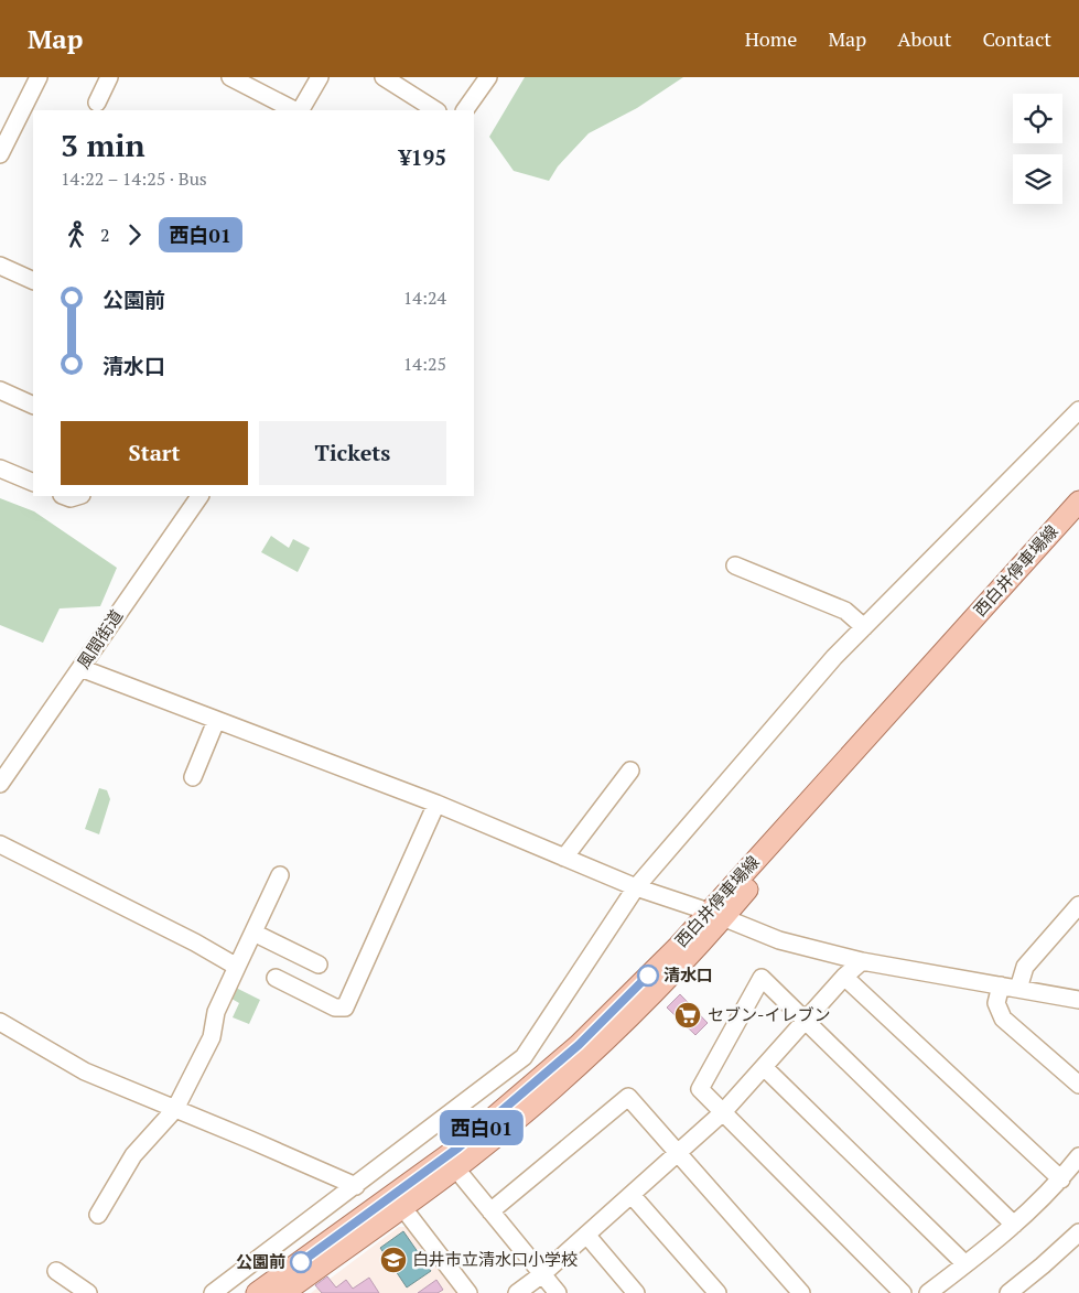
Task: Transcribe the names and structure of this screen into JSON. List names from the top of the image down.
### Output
{
  "streets": {
    "main road": ["西白井停車場線"],
    "street": ["風間街道"]
  },
  "places": {
    "other": ["清水口", "公園前"],
    "supermarket": ["セブン-イレブン"],
    "school or university": ["白井市立清水口小学校"]
  },
  "lines": ["bus line 西白01"],
  "page": {
    "header": "Map",
    "nav": [
      "Home",
      "Map",
      "About",
      "Contact"
    ],
    "on_map": "西白01",
    "heading": ["3 min", "14:22 – 14:25 · Bus", "¥195"],
    "legs": ["2", "西白01"],
    "list": [
      {
        "name": "公園前",
        "value": "14:24"
      },
      {
        "name": "清水口",
        "value": "14:25"
      }
    ],
    "buttons": ["Start", "Tickets"]
  }
}
